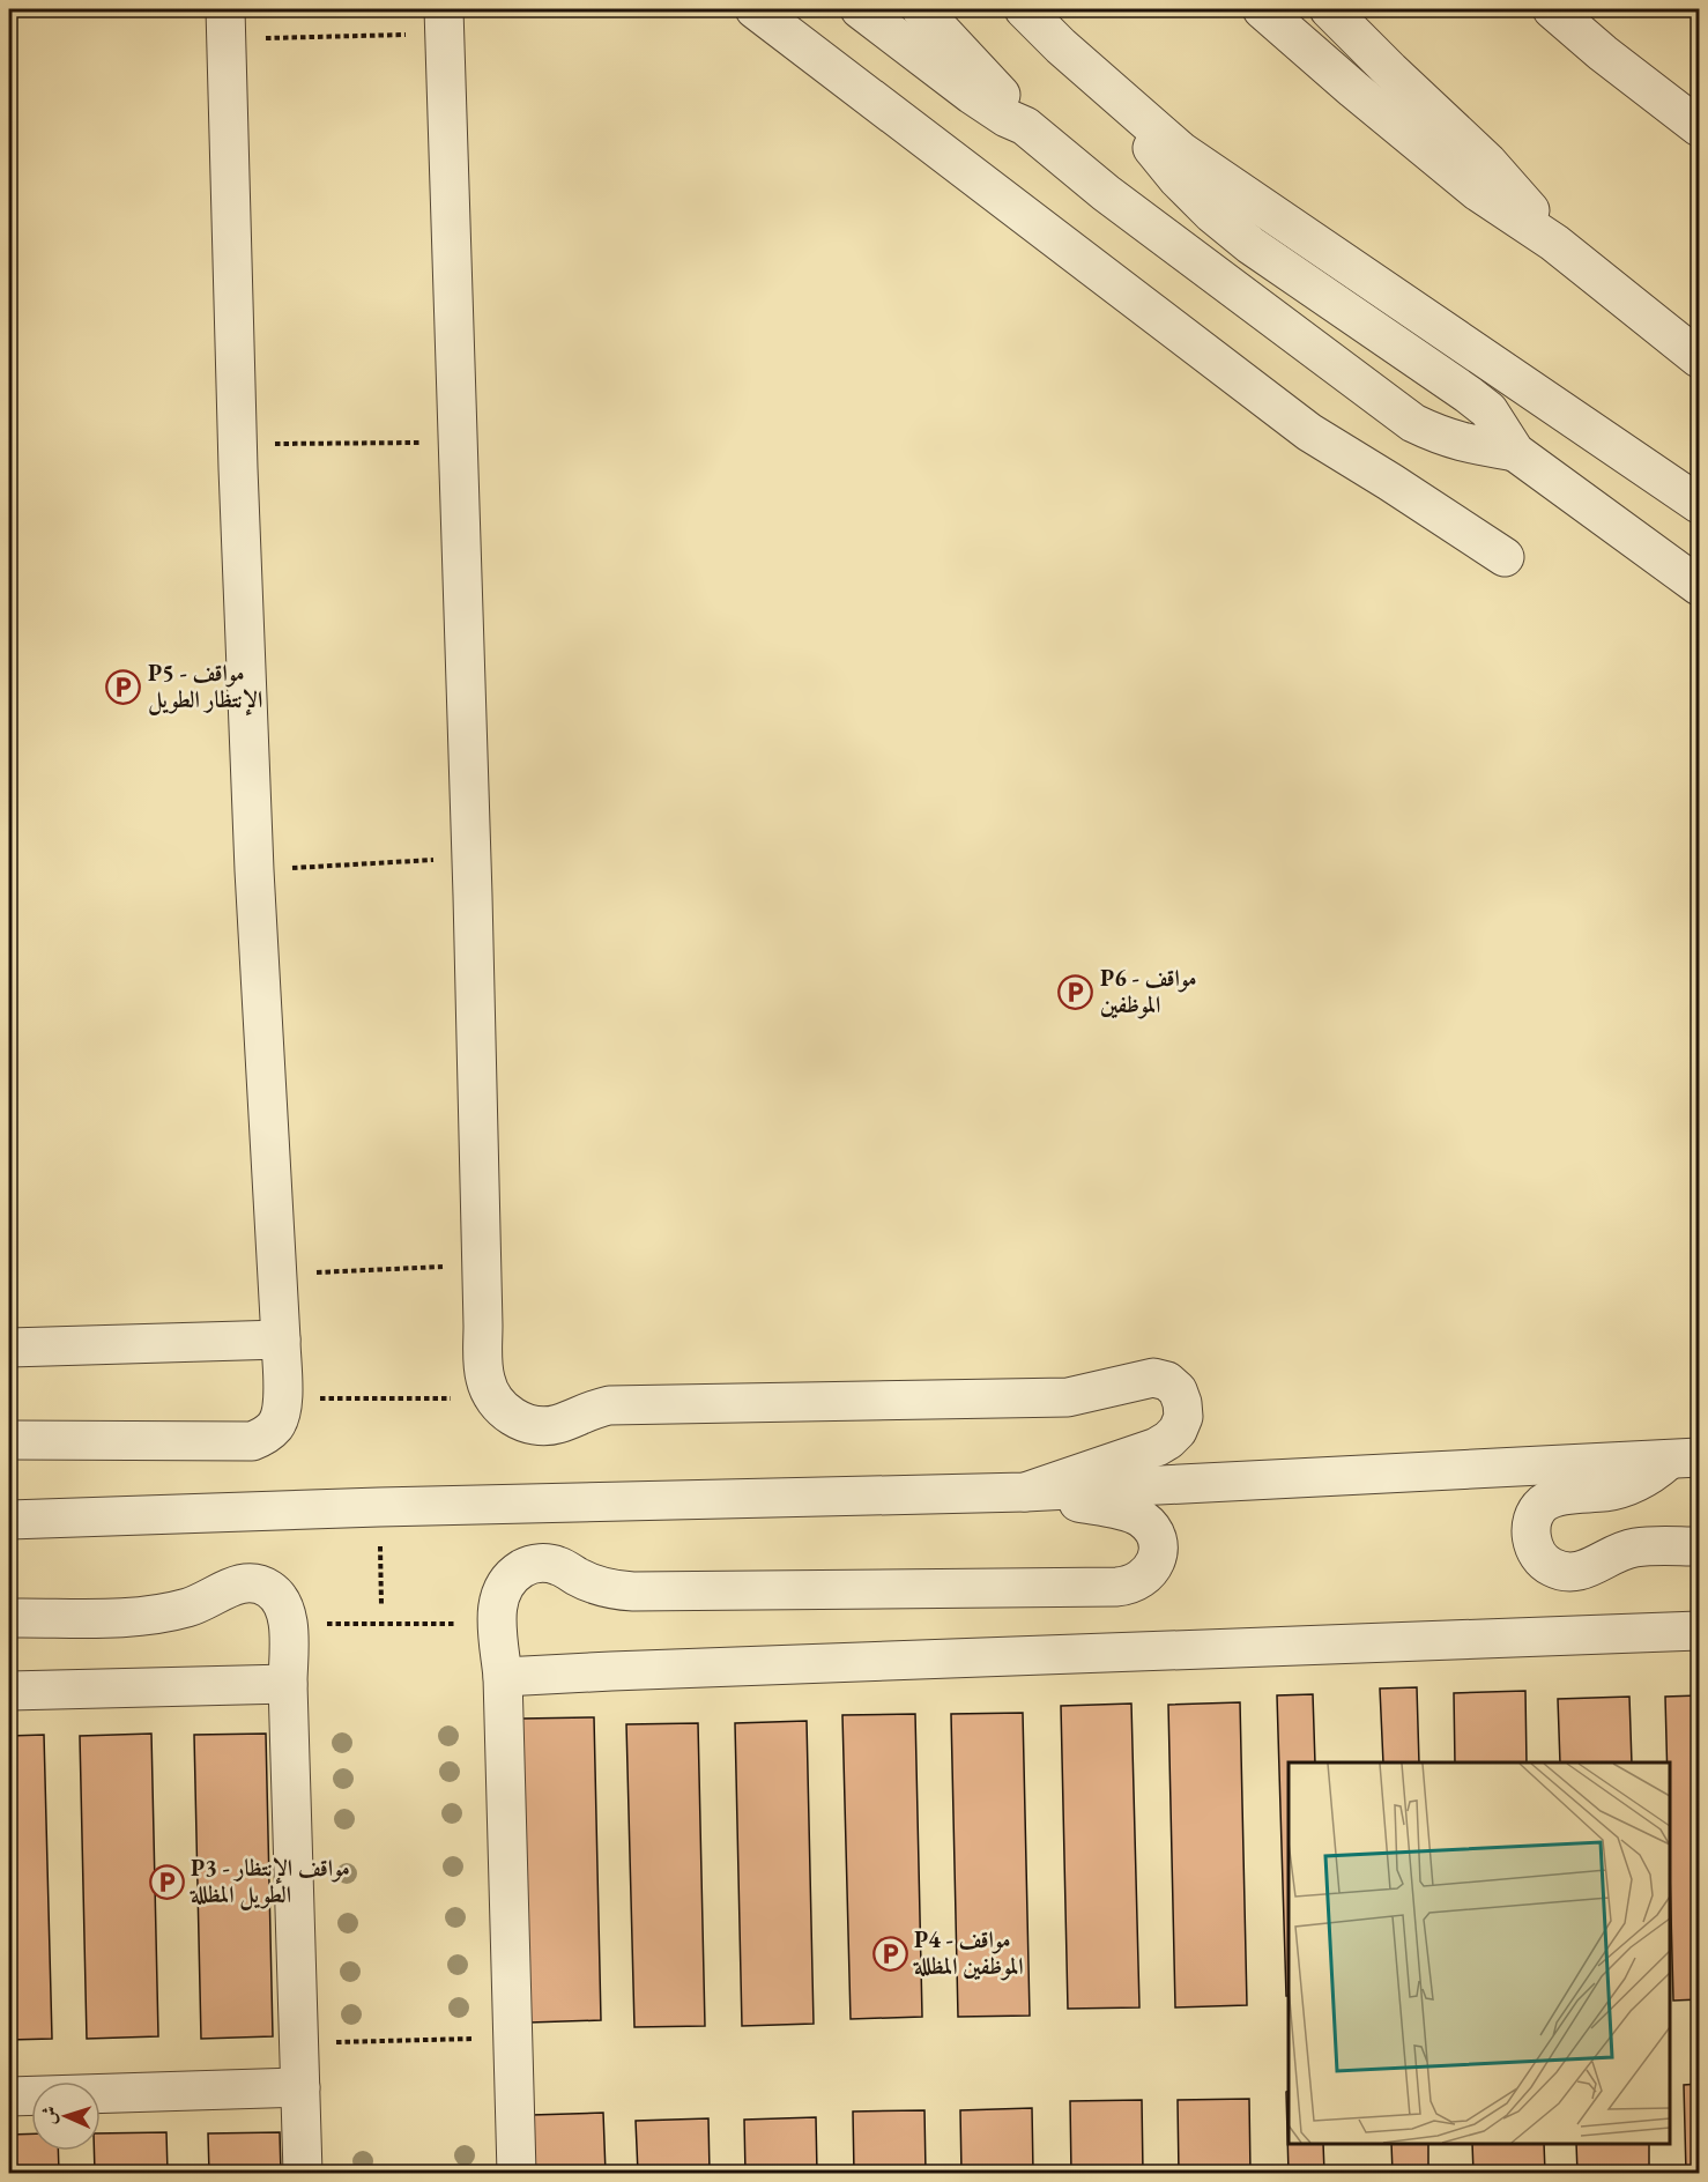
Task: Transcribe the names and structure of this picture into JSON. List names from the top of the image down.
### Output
{
  "places": {
    "parking": [
      "P5 - مواقف الإنتظار الطويل",
      "P6 - مواقف الموظفين",
      "P3 - مواقف الإنتظار الطويل المظللة",
      "P4 - مواقف الموظفين المظللة"
    ]
  },
  "north": "left"
}
